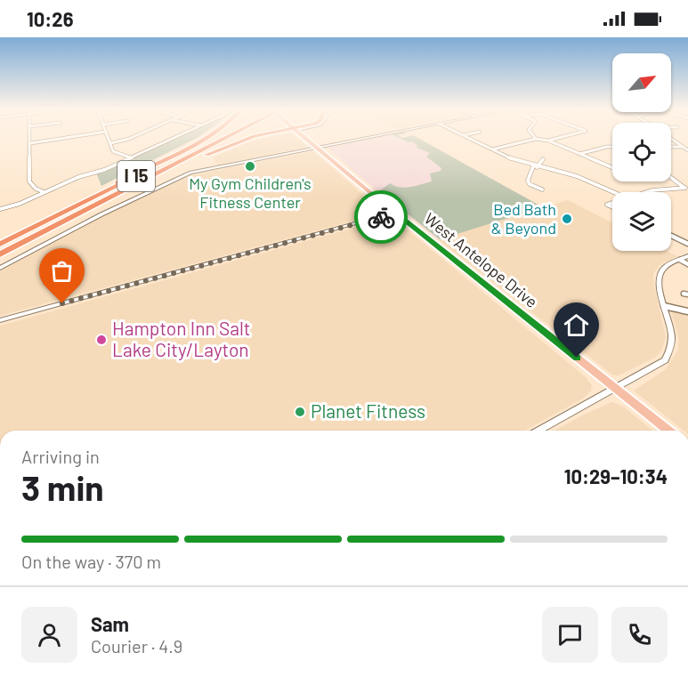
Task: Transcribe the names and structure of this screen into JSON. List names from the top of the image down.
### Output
{
  "streets": {
    "highway": ["I 15"],
    "main road": ["West Antelope Drive"]
  },
  "places": [
    "My Gym Children's Fitness Center",
    "Bed Bath & Beyond",
    "Hampton Inn Salt Lake City/Layton",
    "Planet Fitness"
  ],
  "north": "top right",
  "page": {
    "status": "10:26",
    "heading": ["3 min", "Arriving in", "10:29–10:34"],
    "panel": ["Sam", "Courier · 4.9"],
    "bar": "On the way · 370 m"
  }
}
